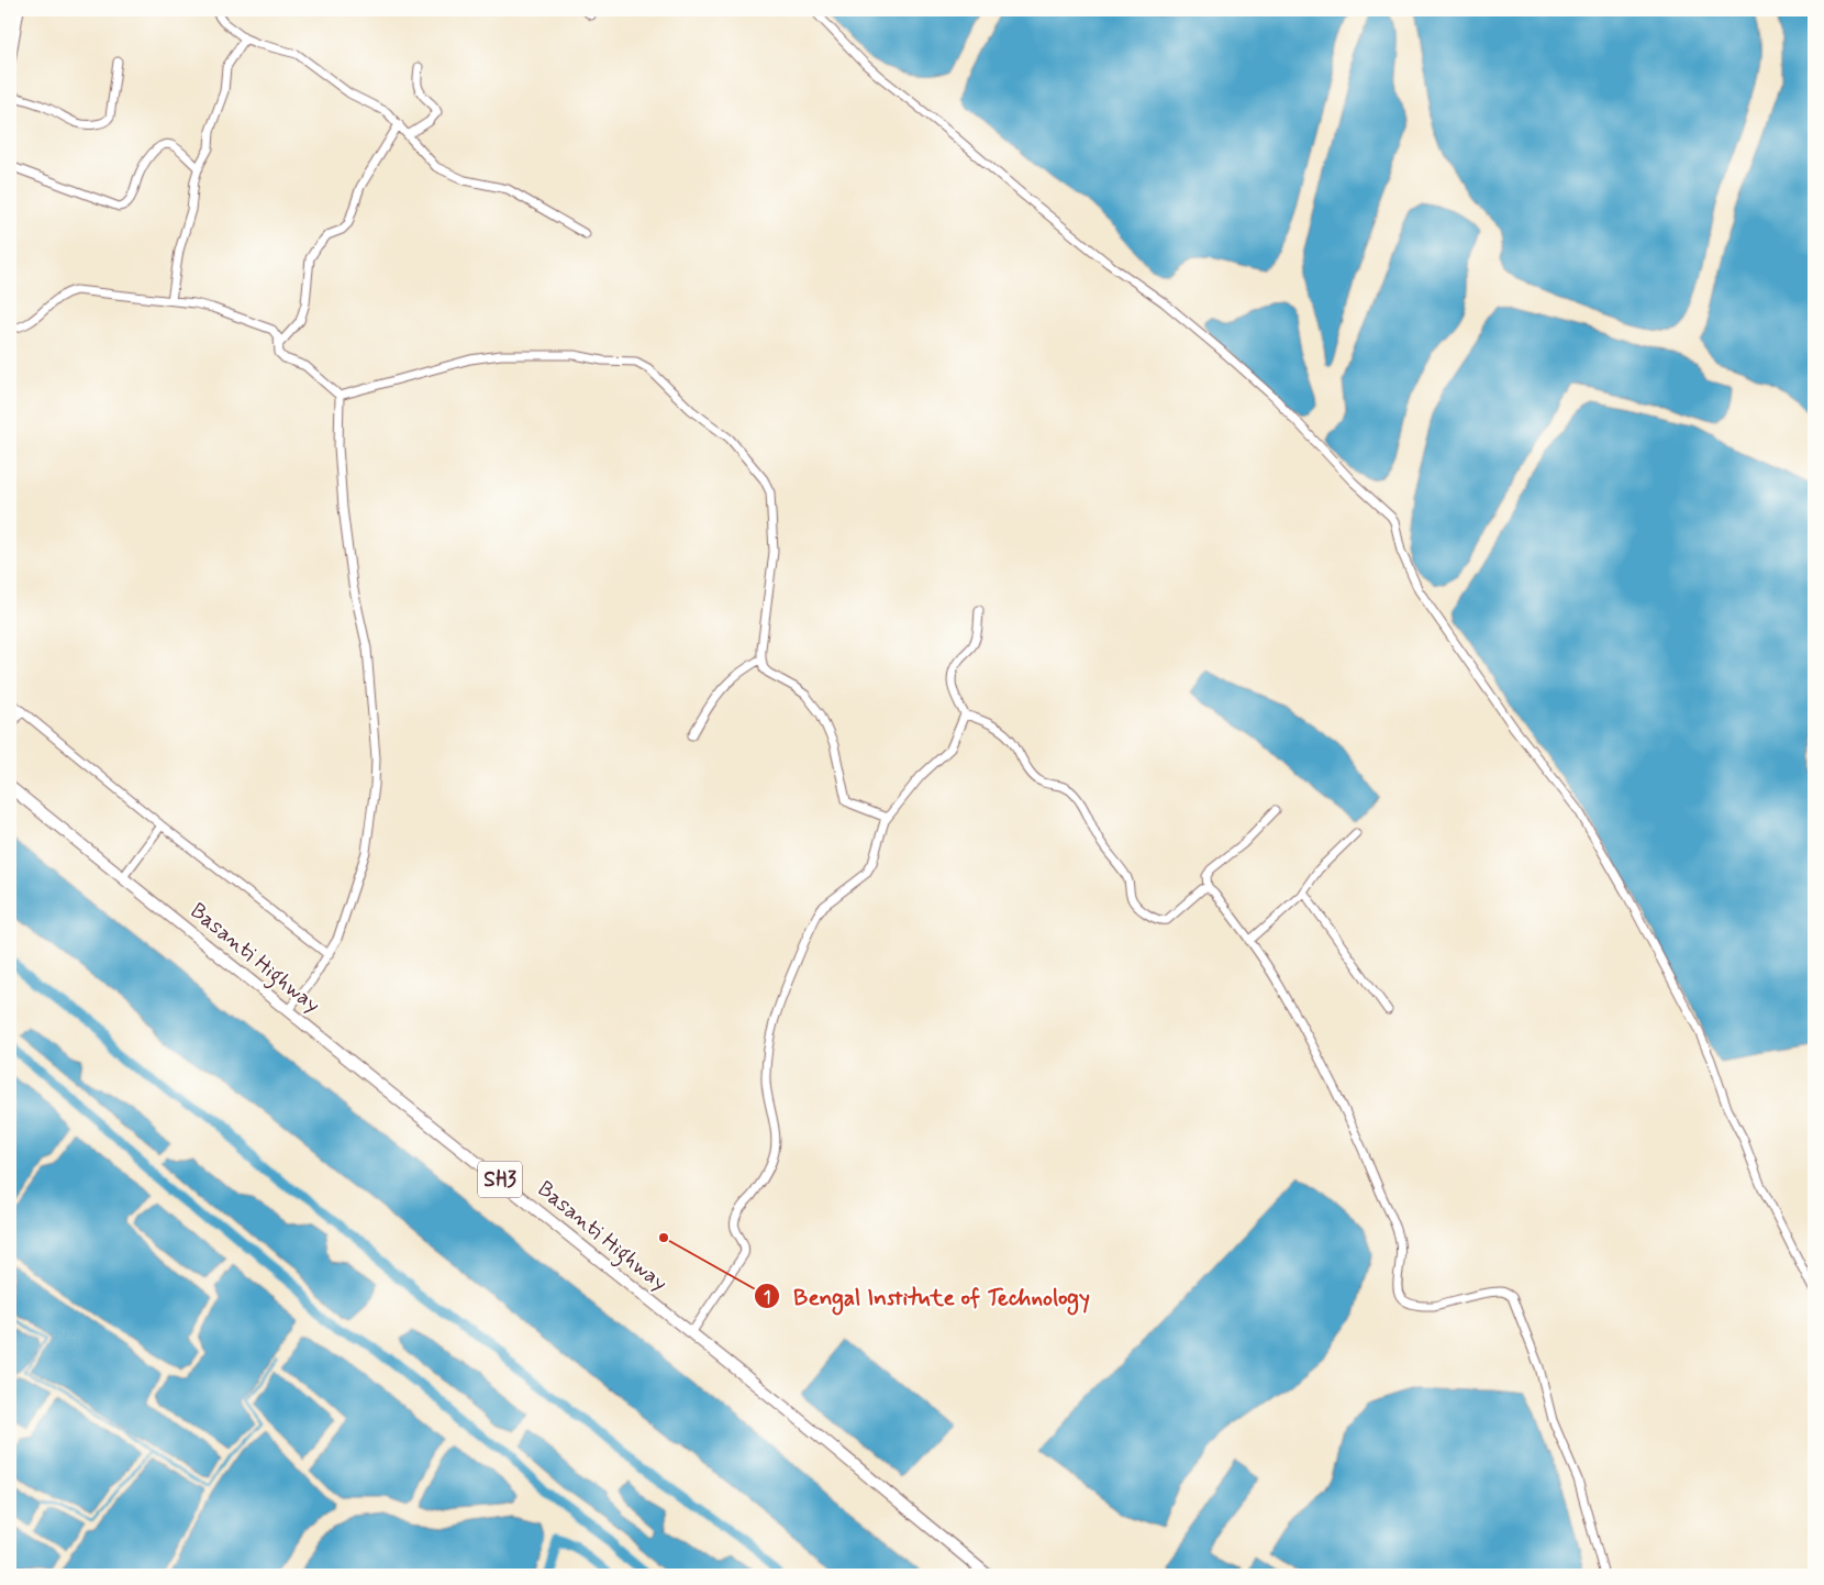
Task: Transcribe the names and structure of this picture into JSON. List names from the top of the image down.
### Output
{
  "streets": {
    "main road": ["Basanti Highway", "SH3"]
  },
  "places": ["Bengal Institute of Technology"]
}
